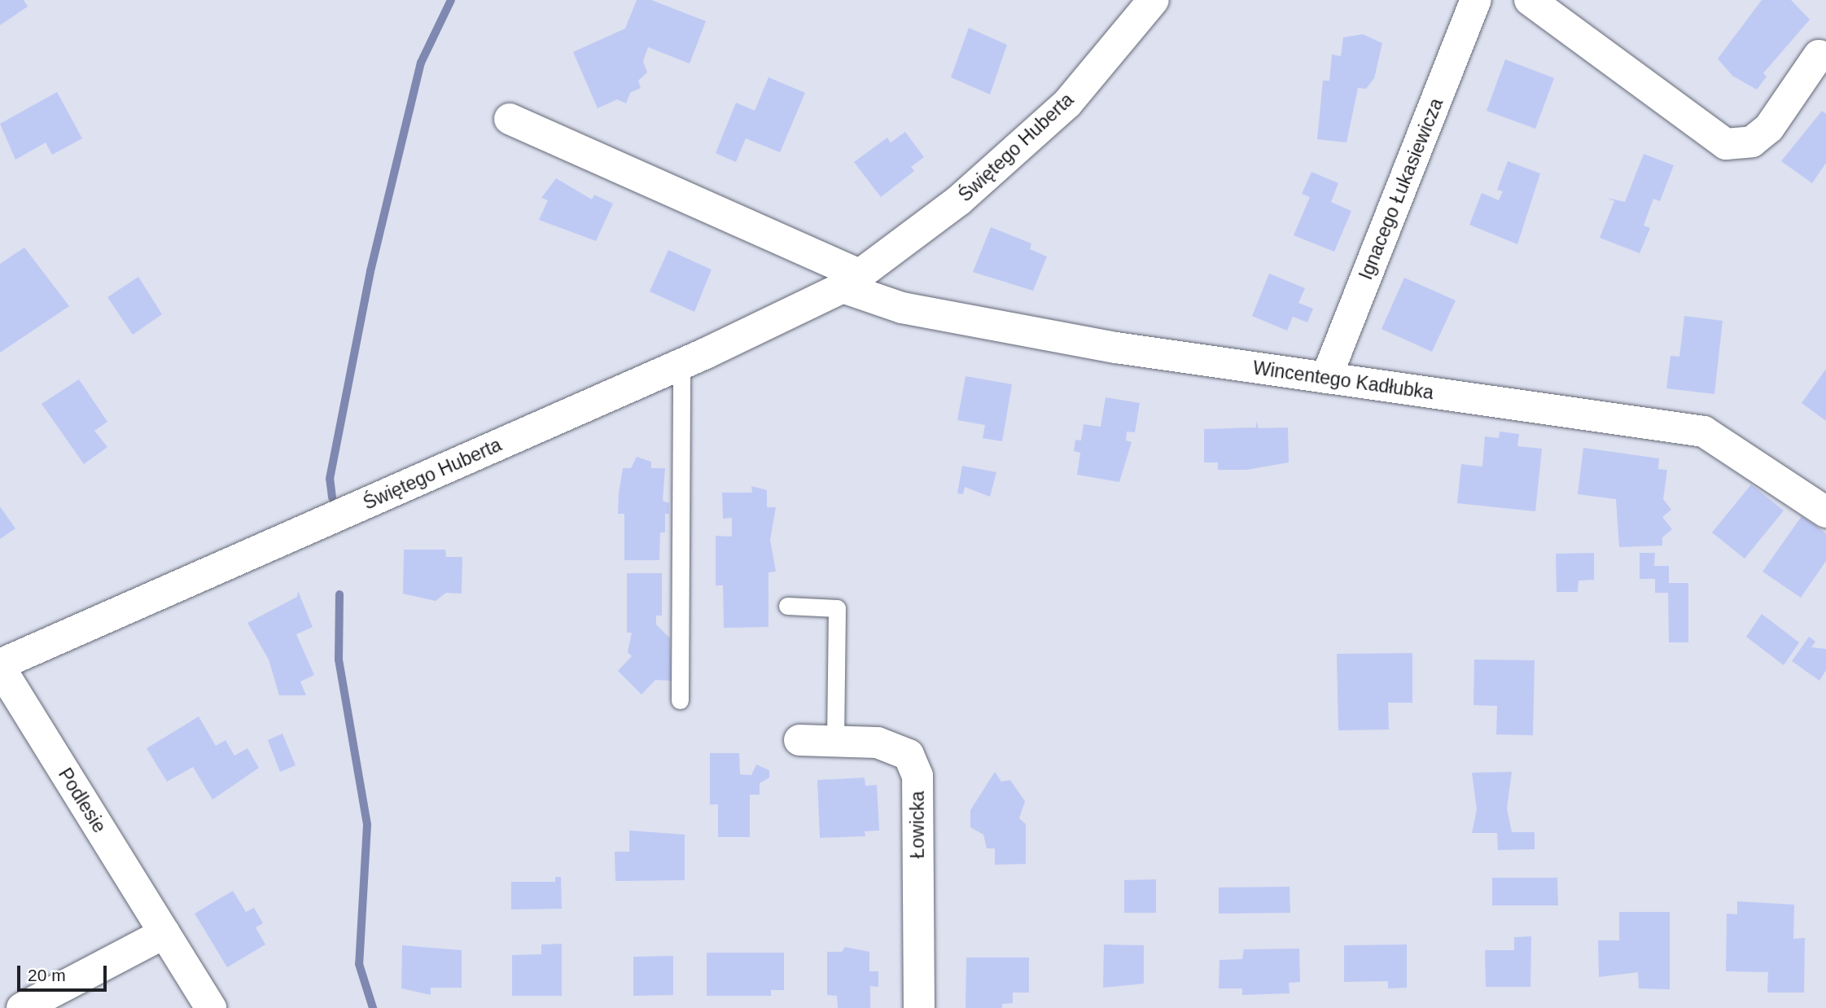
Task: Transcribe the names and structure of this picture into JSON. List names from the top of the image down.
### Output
{
  "streets": {
    "street": [
      "Świętego Huberta",
      "Ignacego Łukasiewicza",
      "Wincentego Kadłubka",
      "Podlesie",
      "Łowicka"
    ]
  },
  "crossings": [
    ["Świętego Huberta", "Wincentego Kadłubka"],
    ["Świętego Huberta", "Podlesie"],
    ["Ignacego Łukasiewicza", "Wincentego Kadłubka"]
  ],
  "scale_bar": "20 m"
}
